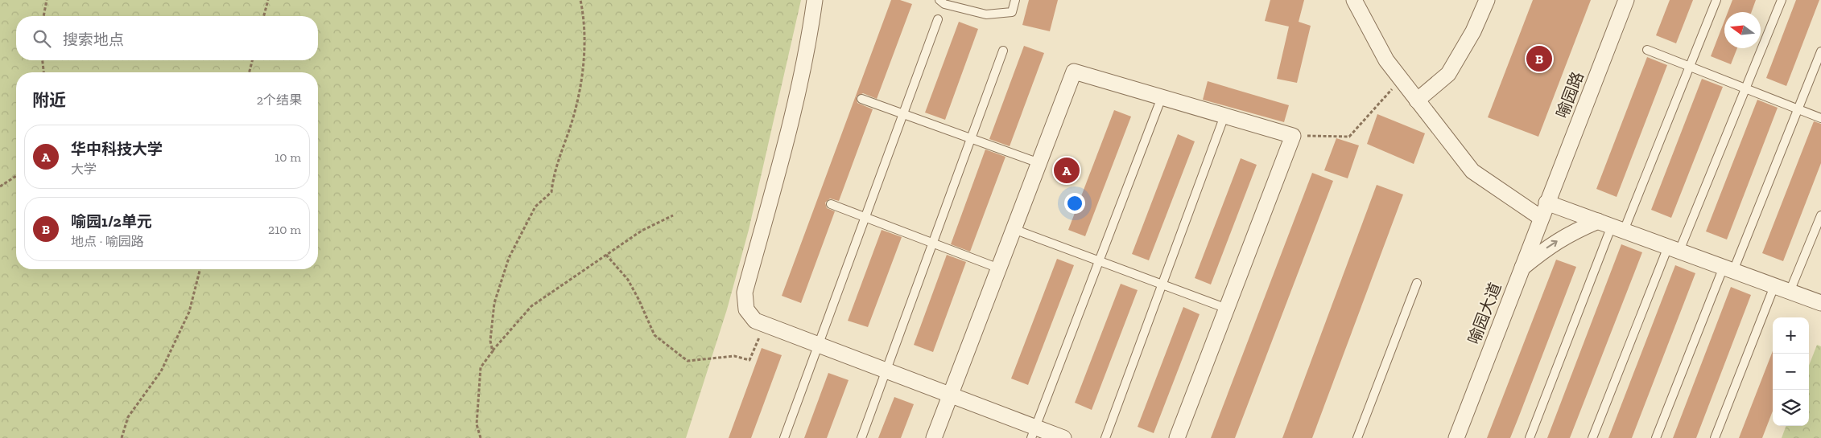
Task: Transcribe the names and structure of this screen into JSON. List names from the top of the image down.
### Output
{
  "streets": {
    "street": ["喻园路", "喻园大道"]
  },
  "crossings": [
    ["喻园路", "喻园大道"]
  ],
  "north": "left",
  "page": {
    "search": "搜索地点",
    "pins": ["B", "A"],
    "heading": ["附近", "2个结果"],
    "list": [
      {
        "mark": "A",
        "name": "华中科技大学",
        "note": "大学",
        "value": "10 m"
      },
      {
        "mark": "B",
        "name": "喻园1/2单元",
        "note": "地点 · 喻园路",
        "value": "210 m"
      }
    ],
    "map_buttons": ["+", "−"]
  }
}
